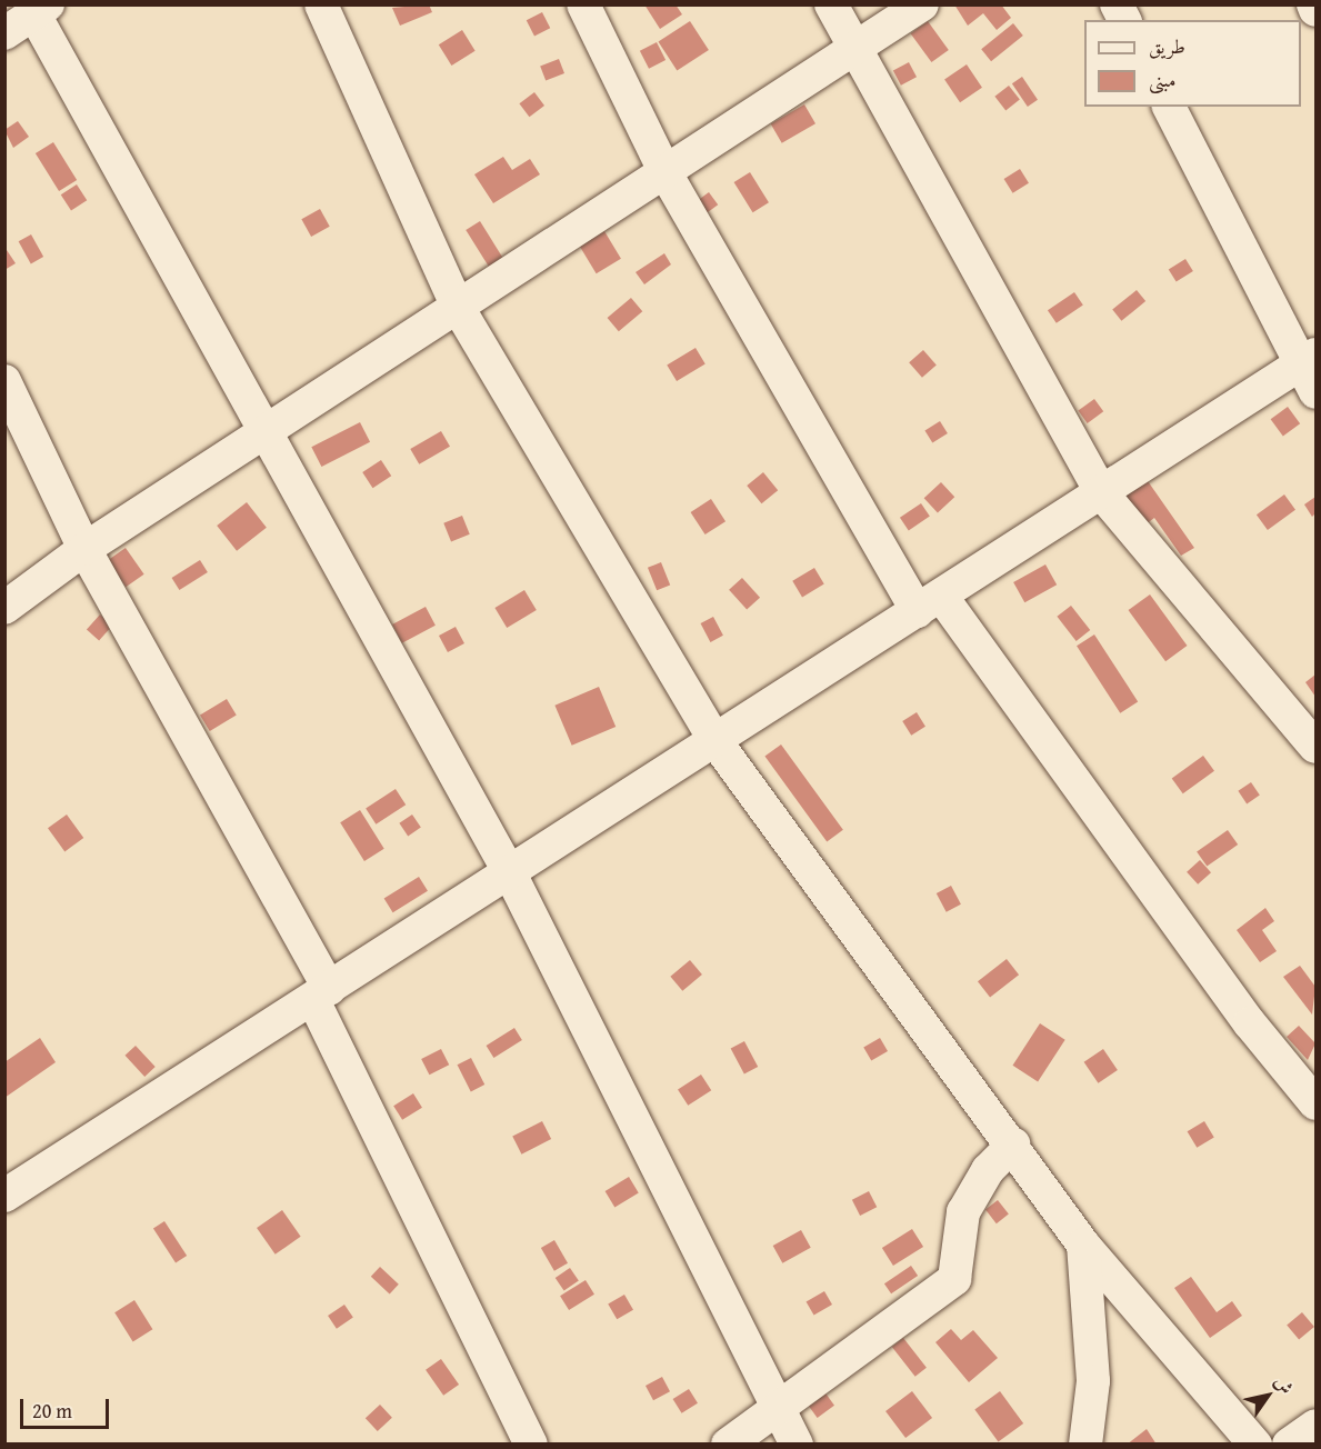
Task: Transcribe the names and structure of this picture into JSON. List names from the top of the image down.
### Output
{
  "legend": ["طريق", "مبنى"],
  "scale_bar": "20 m",
  "north": "top right"
}
